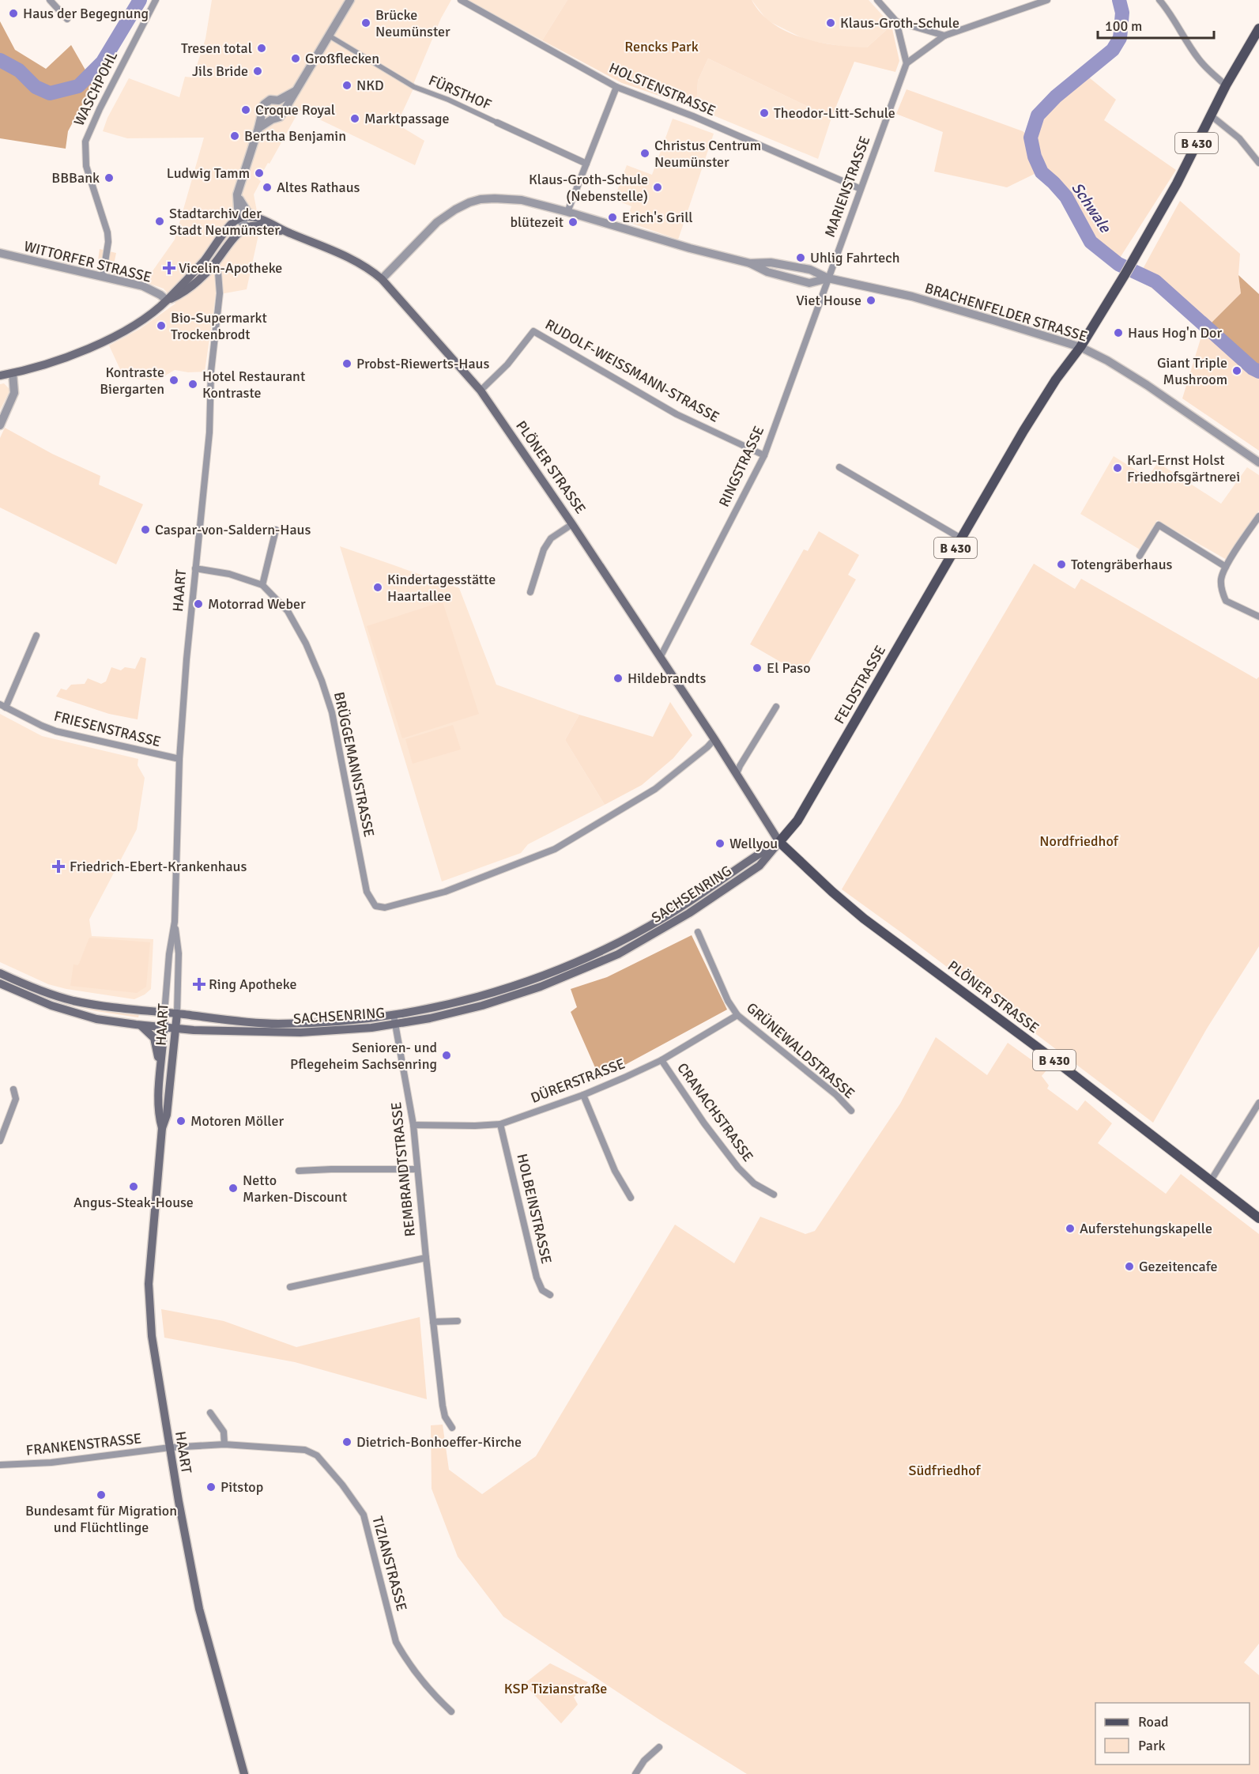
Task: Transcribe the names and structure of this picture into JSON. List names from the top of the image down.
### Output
{
  "streets": {
    "main road": [
      "B 430",
      "PLÖNER STRASSE",
      "HAART",
      "FELDSTRASSE",
      "SACHSENRING"
    ],
    "street": [
      "WASCHPOHL",
      "HOLSTENSTRASSE",
      "FÜRSTHOF",
      "MARIENSTRASSE",
      "WITTORFER STRASSE",
      "BRACHENFELDER STRASSE",
      "RUDOLF-WEISSMANN-STRASSE",
      "RINGSTRASSE",
      "FRIESENSTRASSE",
      "BRÜGGEMANNSTRASSE",
      "GRÜNEWALDSTRASSE",
      "DÜRERSTRASSE",
      "CRANACHSTRASSE",
      "REMBRANDTSTRASSE",
      "HOLBEINSTRASSE",
      "FRANKENSTRASSE",
      "TIZIANSTRASSE"
    ]
  },
  "crossings": [
    ["WASCHPOHL", "WITTORFER STRASSE"],
    ["HOLSTENSTRASSE", "MARIENSTRASSE"],
    ["B 430", "BRACHENFELDER STRASSE"],
    ["B 430", "FELDSTRASSE"],
    ["MARIENSTRASSE", "BRACHENFELDER STRASSE"],
    ["MARIENSTRASSE", "RINGSTRASSE"],
    ["BRACHENFELDER STRASSE", "RINGSTRASSE"],
    ["BRACHENFELDER STRASSE", "PLÖNER STRASSE"],
    ["BRACHENFELDER STRASSE", "FELDSTRASSE"],
    ["RUDOLF-WEISSMANN-STRASSE", "RINGSTRASSE"],
    ["RUDOLF-WEISSMANN-STRASSE", "PLÖNER STRASSE"],
    ["RINGSTRASSE", "PLÖNER STRASSE"],
    ["PLÖNER STRASSE", "FELDSTRASSE"],
    ["PLÖNER STRASSE", "BRÜGGEMANNSTRASSE"],
    ["PLÖNER STRASSE", "SACHSENRING"],
    ["HAART", "FRIESENSTRASSE"],
    ["HAART", "BRÜGGEMANNSTRASSE"],
    ["HAART", "SACHSENRING"],
    ["HAART", "FRANKENSTRASSE"],
    ["HAART", "TIZIANSTRASSE"],
    ["FELDSTRASSE", "SACHSENRING"],
    ["SACHSENRING", "REMBRANDTSTRASSE"],
    ["GRÜNEWALDSTRASSE", "DÜRERSTRASSE"],
    ["DÜRERSTRASSE", "CRANACHSTRASSE"],
    ["DÜRERSTRASSE", "REMBRANDTSTRASSE"],
    ["DÜRERSTRASSE", "HOLBEINSTRASSE"],
    ["FRANKENSTRASSE", "TIZIANSTRASSE"]
  ],
  "water": ["Schwale"],
  "parks": [
    "Rencks Park",
    "Nordfriedhof",
    "Südfriedhof",
    "KSP Tizianstraße"
  ],
  "places": {
    "other": [
      "Haus der Begegnung",
      "Brücke Neumünster",
      "Klaus-Groth-Schule",
      "Tresen total",
      "Großflecken",
      "Jils Bride",
      "NKD",
      "Croque Royal",
      "Theodor-Litt-Schule",
      "Marktpassage",
      "Bertha Benjamin",
      "Christus Centrum Neumünster",
      "Ludwig Tamm",
      "BBBank",
      "Altes Rathaus",
      "Klaus-Groth-Schule (Nebenstelle)",
      "Erich's Grill",
      "Stadtarchiv der Stadt Neumünster",
      "blütezeit",
      "Uhlig Fahrtech",
      "Viet House",
      "Bio-Supermarkt Trockenbrodt",
      "Haus Hog'n Dor",
      "Probst-Riewerts-Haus",
      "Giant Triple Mushroom",
      "Kontraste Biergarten",
      "Hotel Restaurant Kontraste",
      "Karl-Ernst Holst Friedhofsgärtnerei",
      "Caspar-von-Saldern-Haus",
      "Totengräberhaus",
      "Kindertagesstätte Haartallee",
      "Motorrad Weber",
      "El Paso",
      "Hildebrandts",
      "Wellyou",
      "Senioren- und Pflegeheim Sachsenring",
      "Motoren Möller",
      "Angus-Steak-House",
      "Netto Marken-Discount",
      "Auferstehungskapelle",
      "Gezeitencafe",
      "Dietrich-Bonhoeffer-Kirche",
      "Pitstop",
      "Bundesamt für Migration und Flüchtlinge"
    ],
    "health": ["Vicelin-Apotheke", "Friedrich-Ebert-Krankenhaus", "Ring Apotheke"]
  },
  "legend": ["Road", "Park"],
  "scale_bar": "100 m"
}
